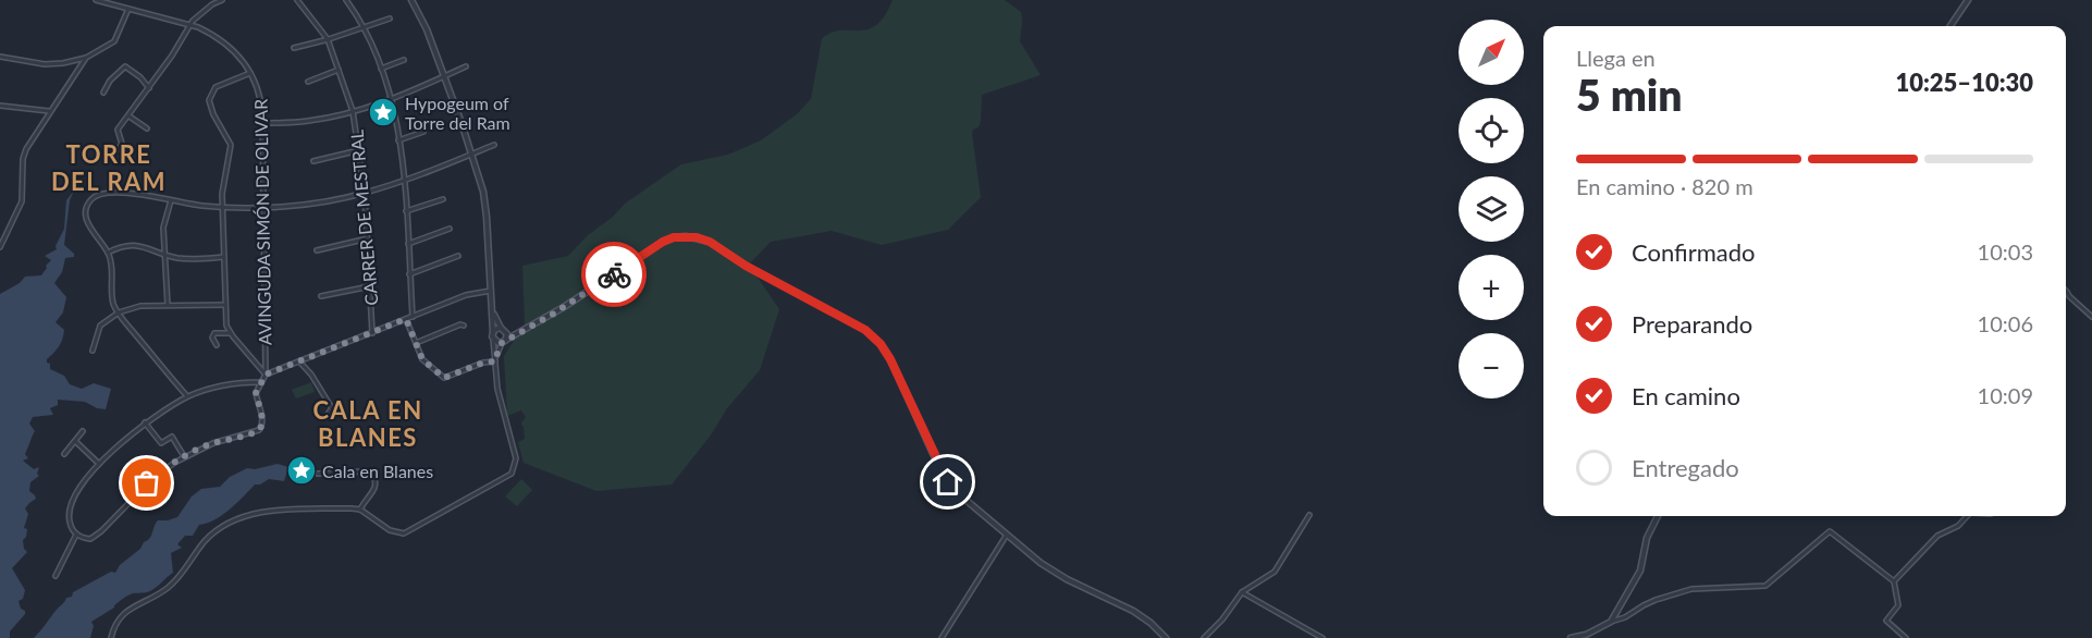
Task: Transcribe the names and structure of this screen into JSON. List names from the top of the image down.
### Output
{
  "streets": {
    "street": ["CARRER DE MESTRAL", "AVINGUDA SIMÓN DE OLIVAR"]
  },
  "districts": ["TORRE DEL RAM", "CALA EN BLANES"],
  "places": {
    "place": ["Hypogeum of Torre del Ram", "Cala en Blanes"]
  },
  "north": "top right",
  "page": {
    "map_buttons": ["+", "−"],
    "heading": ["5 min", "Llega en", "10:25–10:30"],
    "bar": "En camino · 820 m",
    "list": [
      ["Confirmado", "10:03"],
      ["Preparando", "10:06"],
      ["En camino", "10:09"],
      "Entregado"
    ]
  }
}
